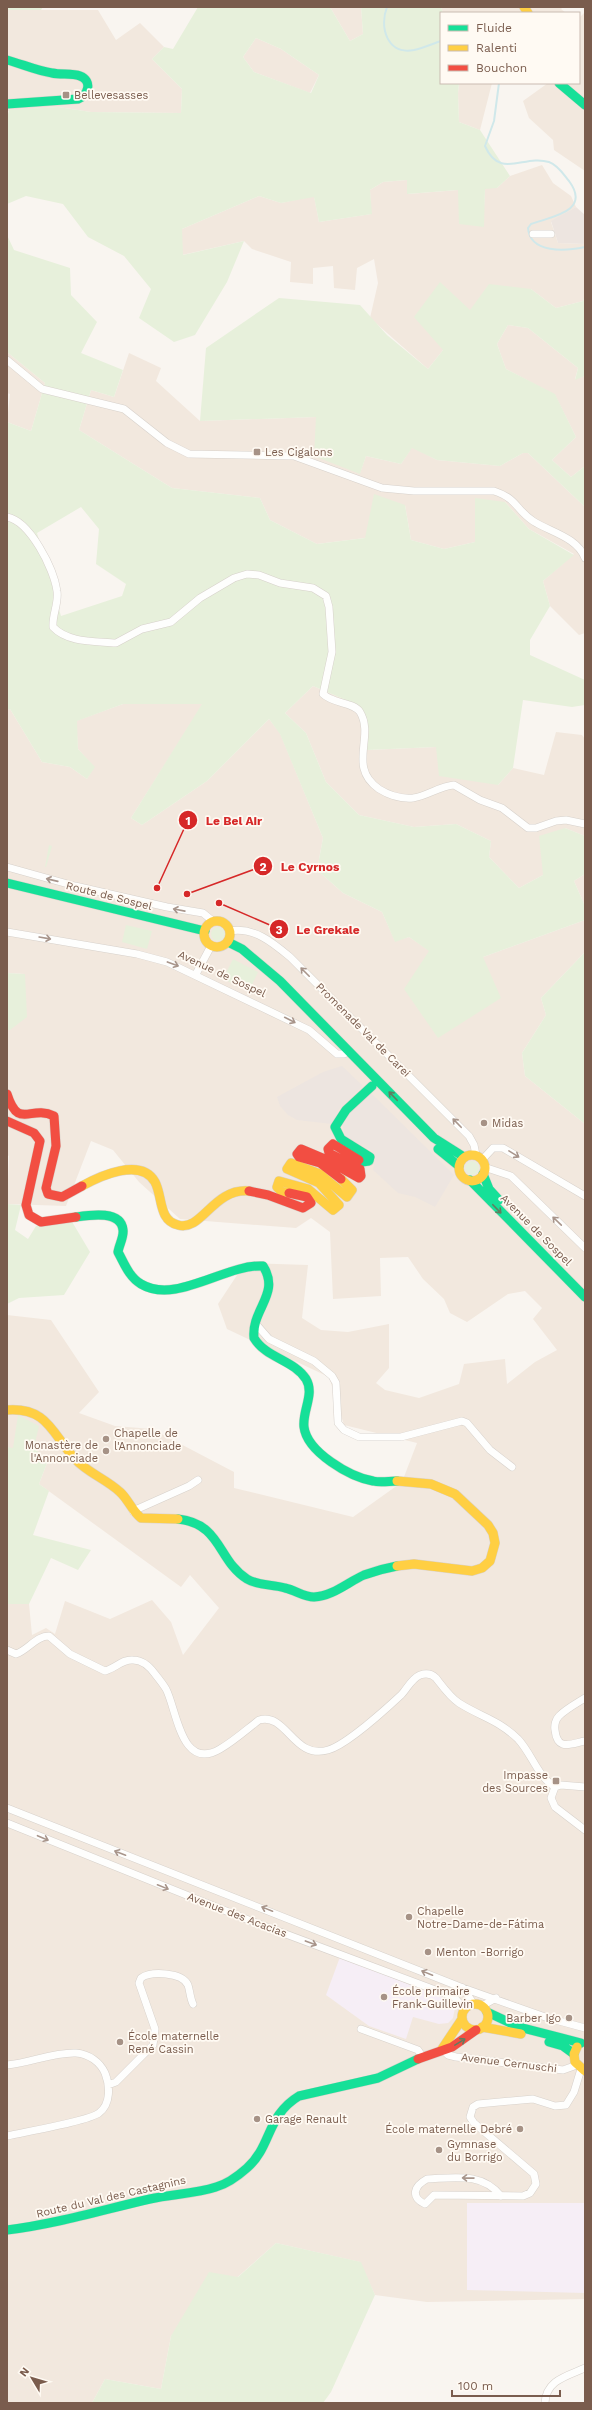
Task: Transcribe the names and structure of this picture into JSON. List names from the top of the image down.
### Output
{
  "streets": {
    "street": [
      "Route de Sospel",
      "Avenue de Sospel",
      "Promenade Val de Carei",
      "Avenue des Acacias",
      "Avenue Cernuschi",
      "Route du Val des Castagnins"
    ]
  },
  "crossings": [
    ["Route de Sospel", "Avenue de Sospel"],
    ["Route de Sospel", "Promenade Val de Carei"],
    ["Avenue de Sospel", "Promenade Val de Carei"],
    ["Avenue des Acacias", "Route du Val des Castagnins"],
    ["Avenue Cernuschi", "Route du Val des Castagnins"]
  ],
  "one_way": ["Promenade Val de Carei"],
  "places": {
    "transit": ["Bellevesasses", "Les Cigalons", "Impasse des Sources"],
    "other": [
      "Le Bel Air",
      "Le Cyrnos",
      "Le Grekale",
      "Midas",
      "Chapelle de l'Annonciade",
      "Monastère de l'Annonciade",
      "Chapelle Notre-Dame-de-Fátima",
      "Menton -Borrigo",
      "École primaire Frank-Guillevin",
      "Barber Igo",
      "École maternelle René Cassin",
      "Garage Renault",
      "École maternelle Debré",
      "Gymnase du Borrigo"
    ]
  },
  "legend": ["Fluide", "Ralenti", "Bouchon"],
  "scale_bar": "100 m",
  "north": "top left"
}
